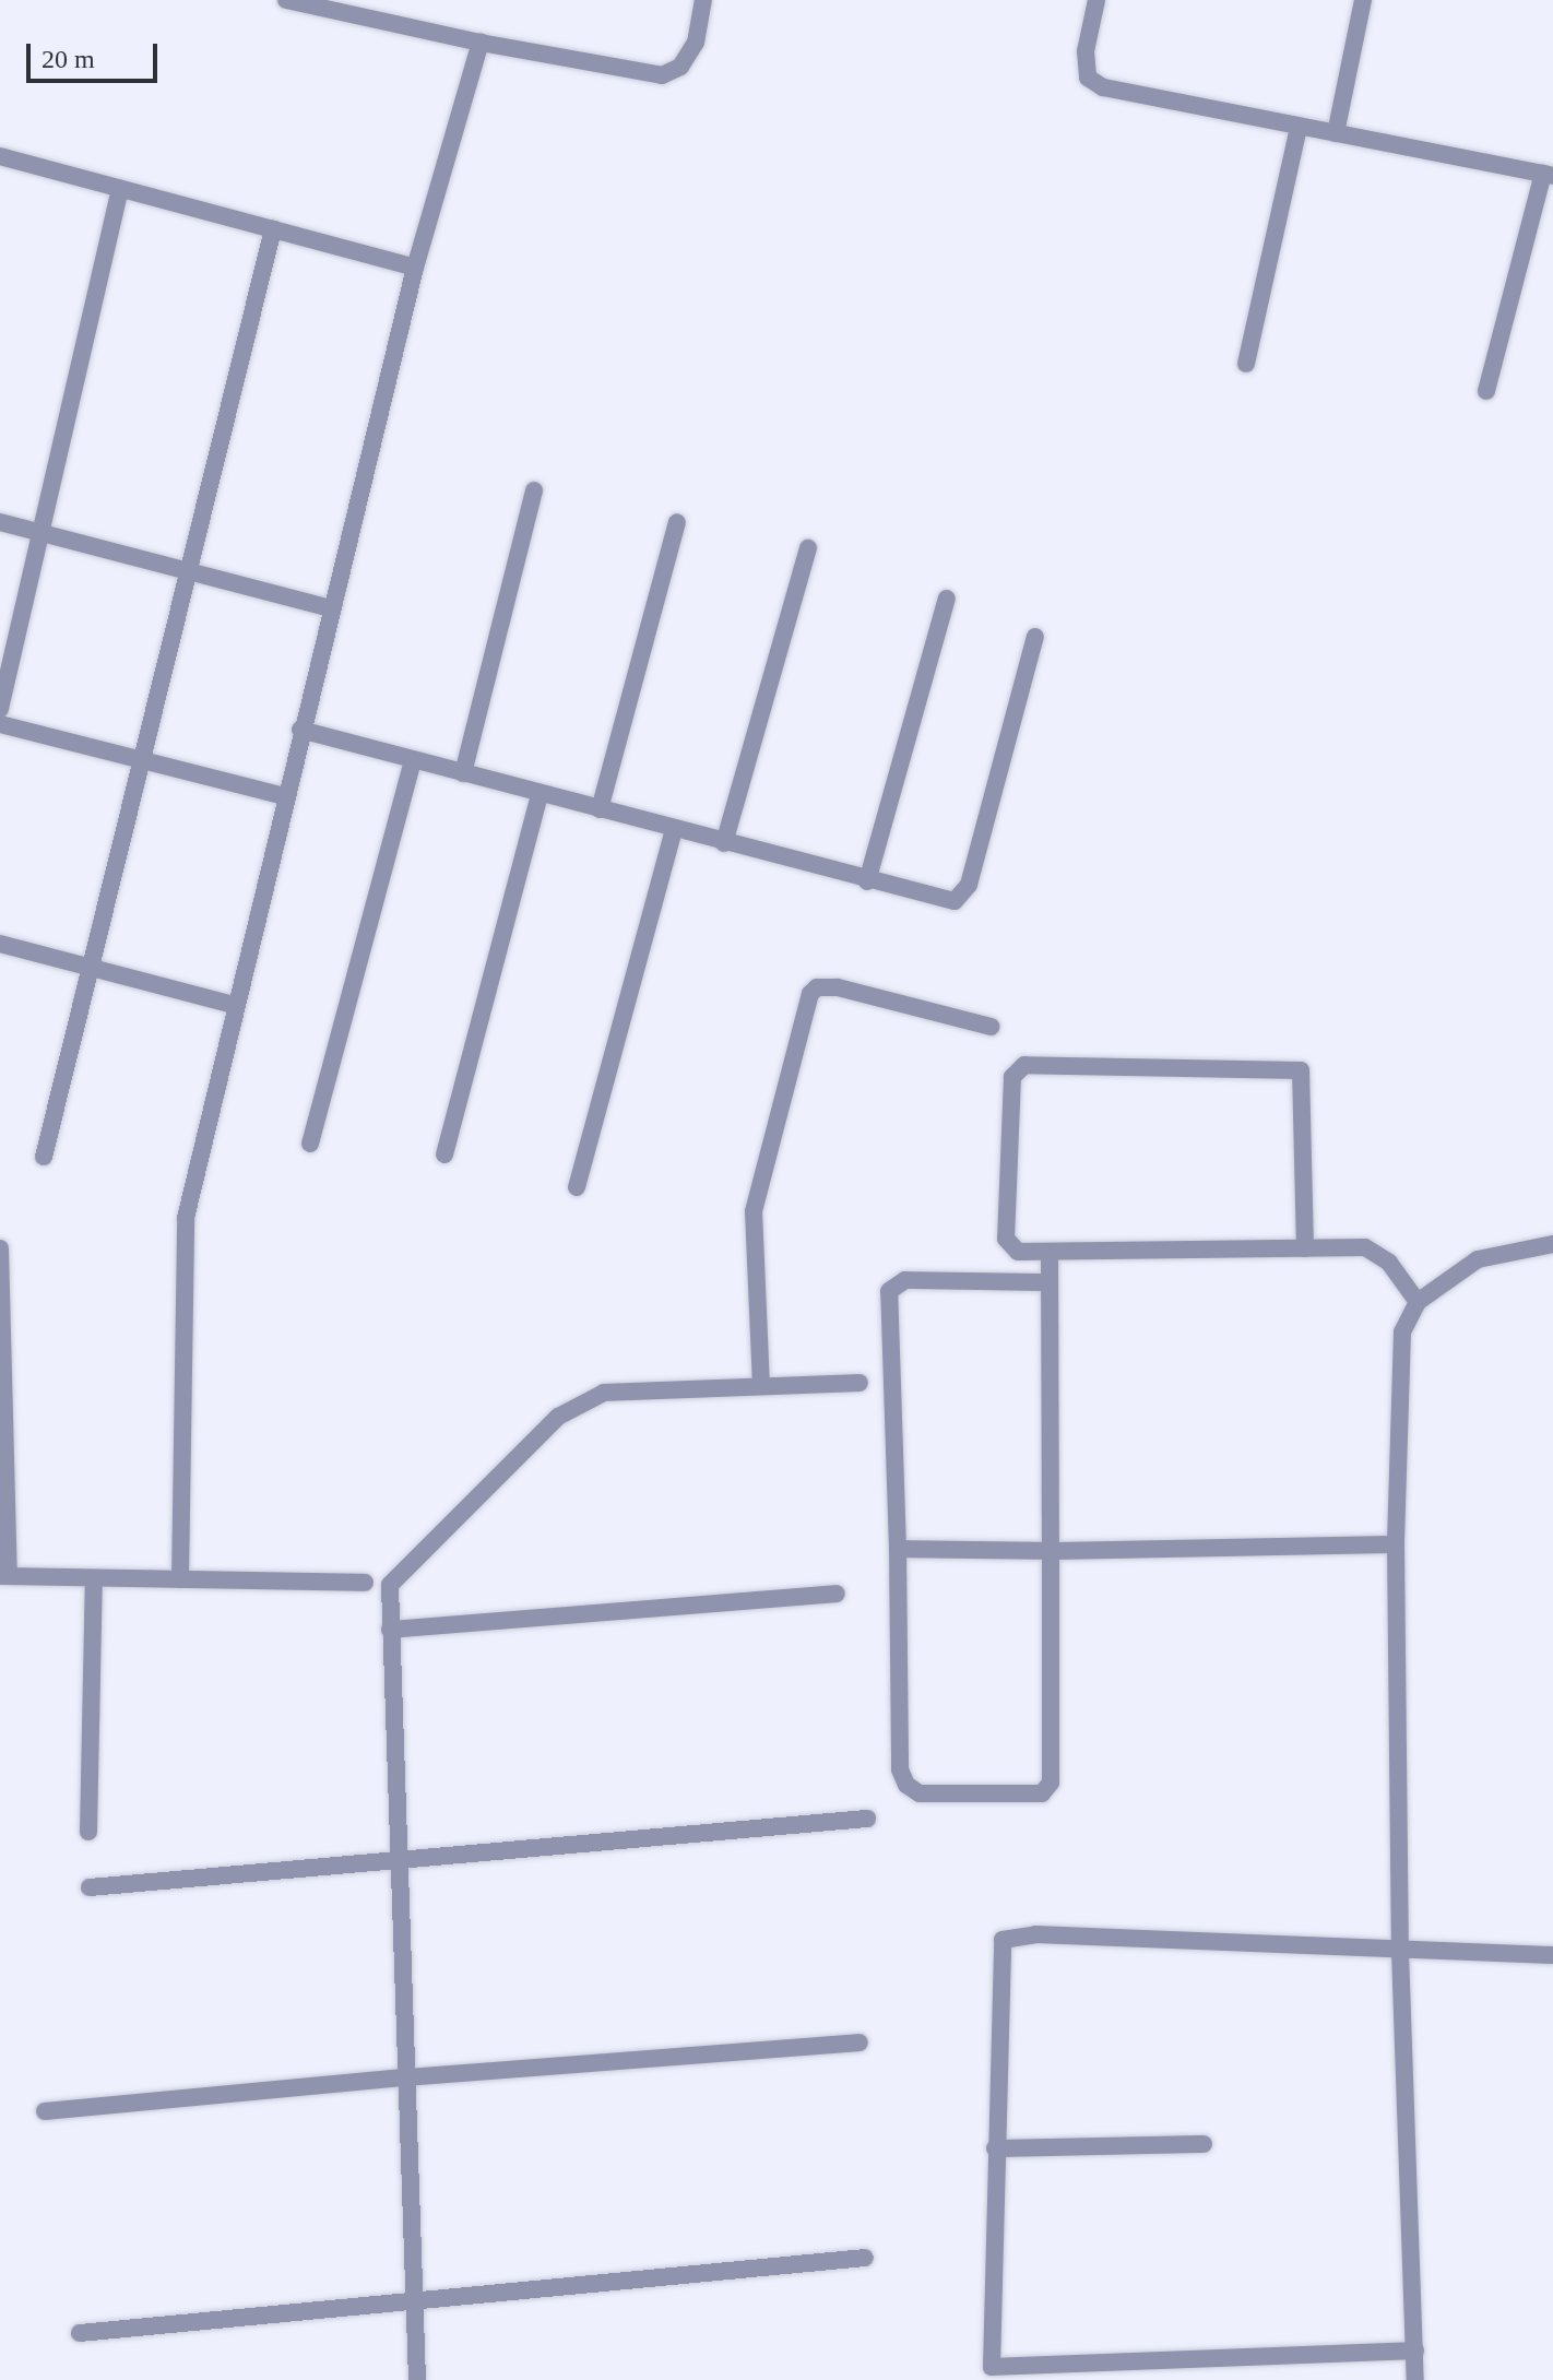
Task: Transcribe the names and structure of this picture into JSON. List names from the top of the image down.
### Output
{
  "scale_bar": "20 m"
}
